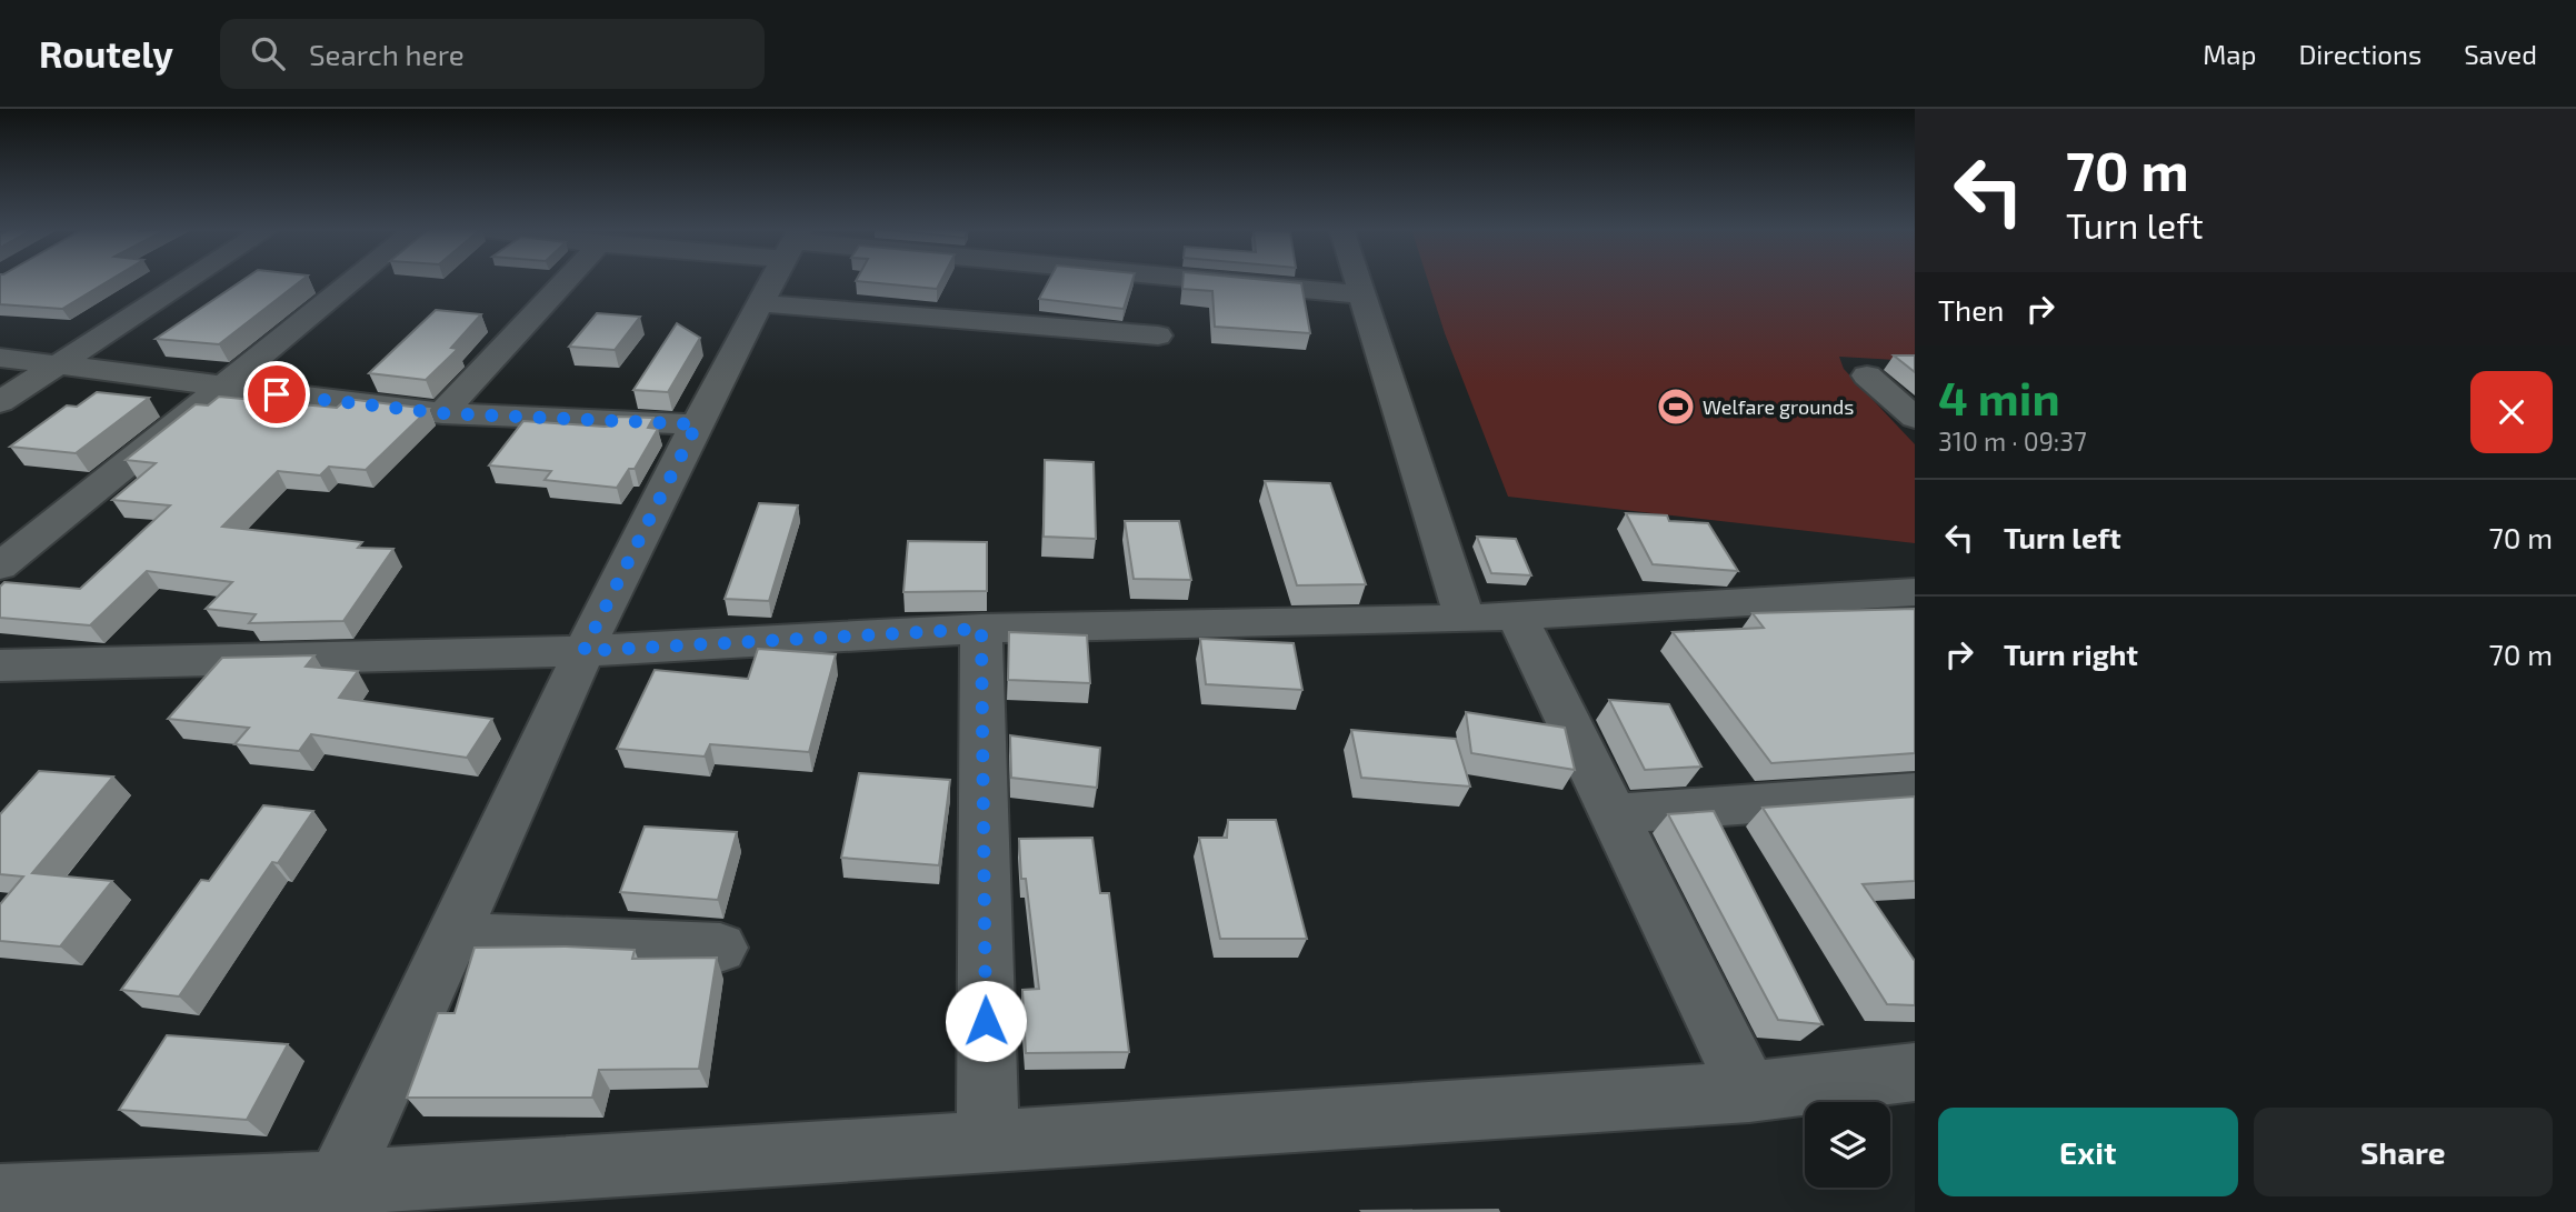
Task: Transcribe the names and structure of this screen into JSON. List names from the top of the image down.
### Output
{
  "places": {
    "sports": ["Welfare grounds"]
  },
  "page": {
    "header": "Routely",
    "search": "Search here",
    "nav": ["Map", "Directions", "Saved"],
    "turn": ["70 m", "Turn left"],
    "then": "Then",
    "heading": ["4 min", "310 m · 09:37"],
    "list": [
      {
        "name": "Turn left",
        "value": "70 m"
      },
      {
        "name": "Turn right",
        "value": "70 m"
      }
    ],
    "buttons": ["Exit", "Share"]
  }
}
